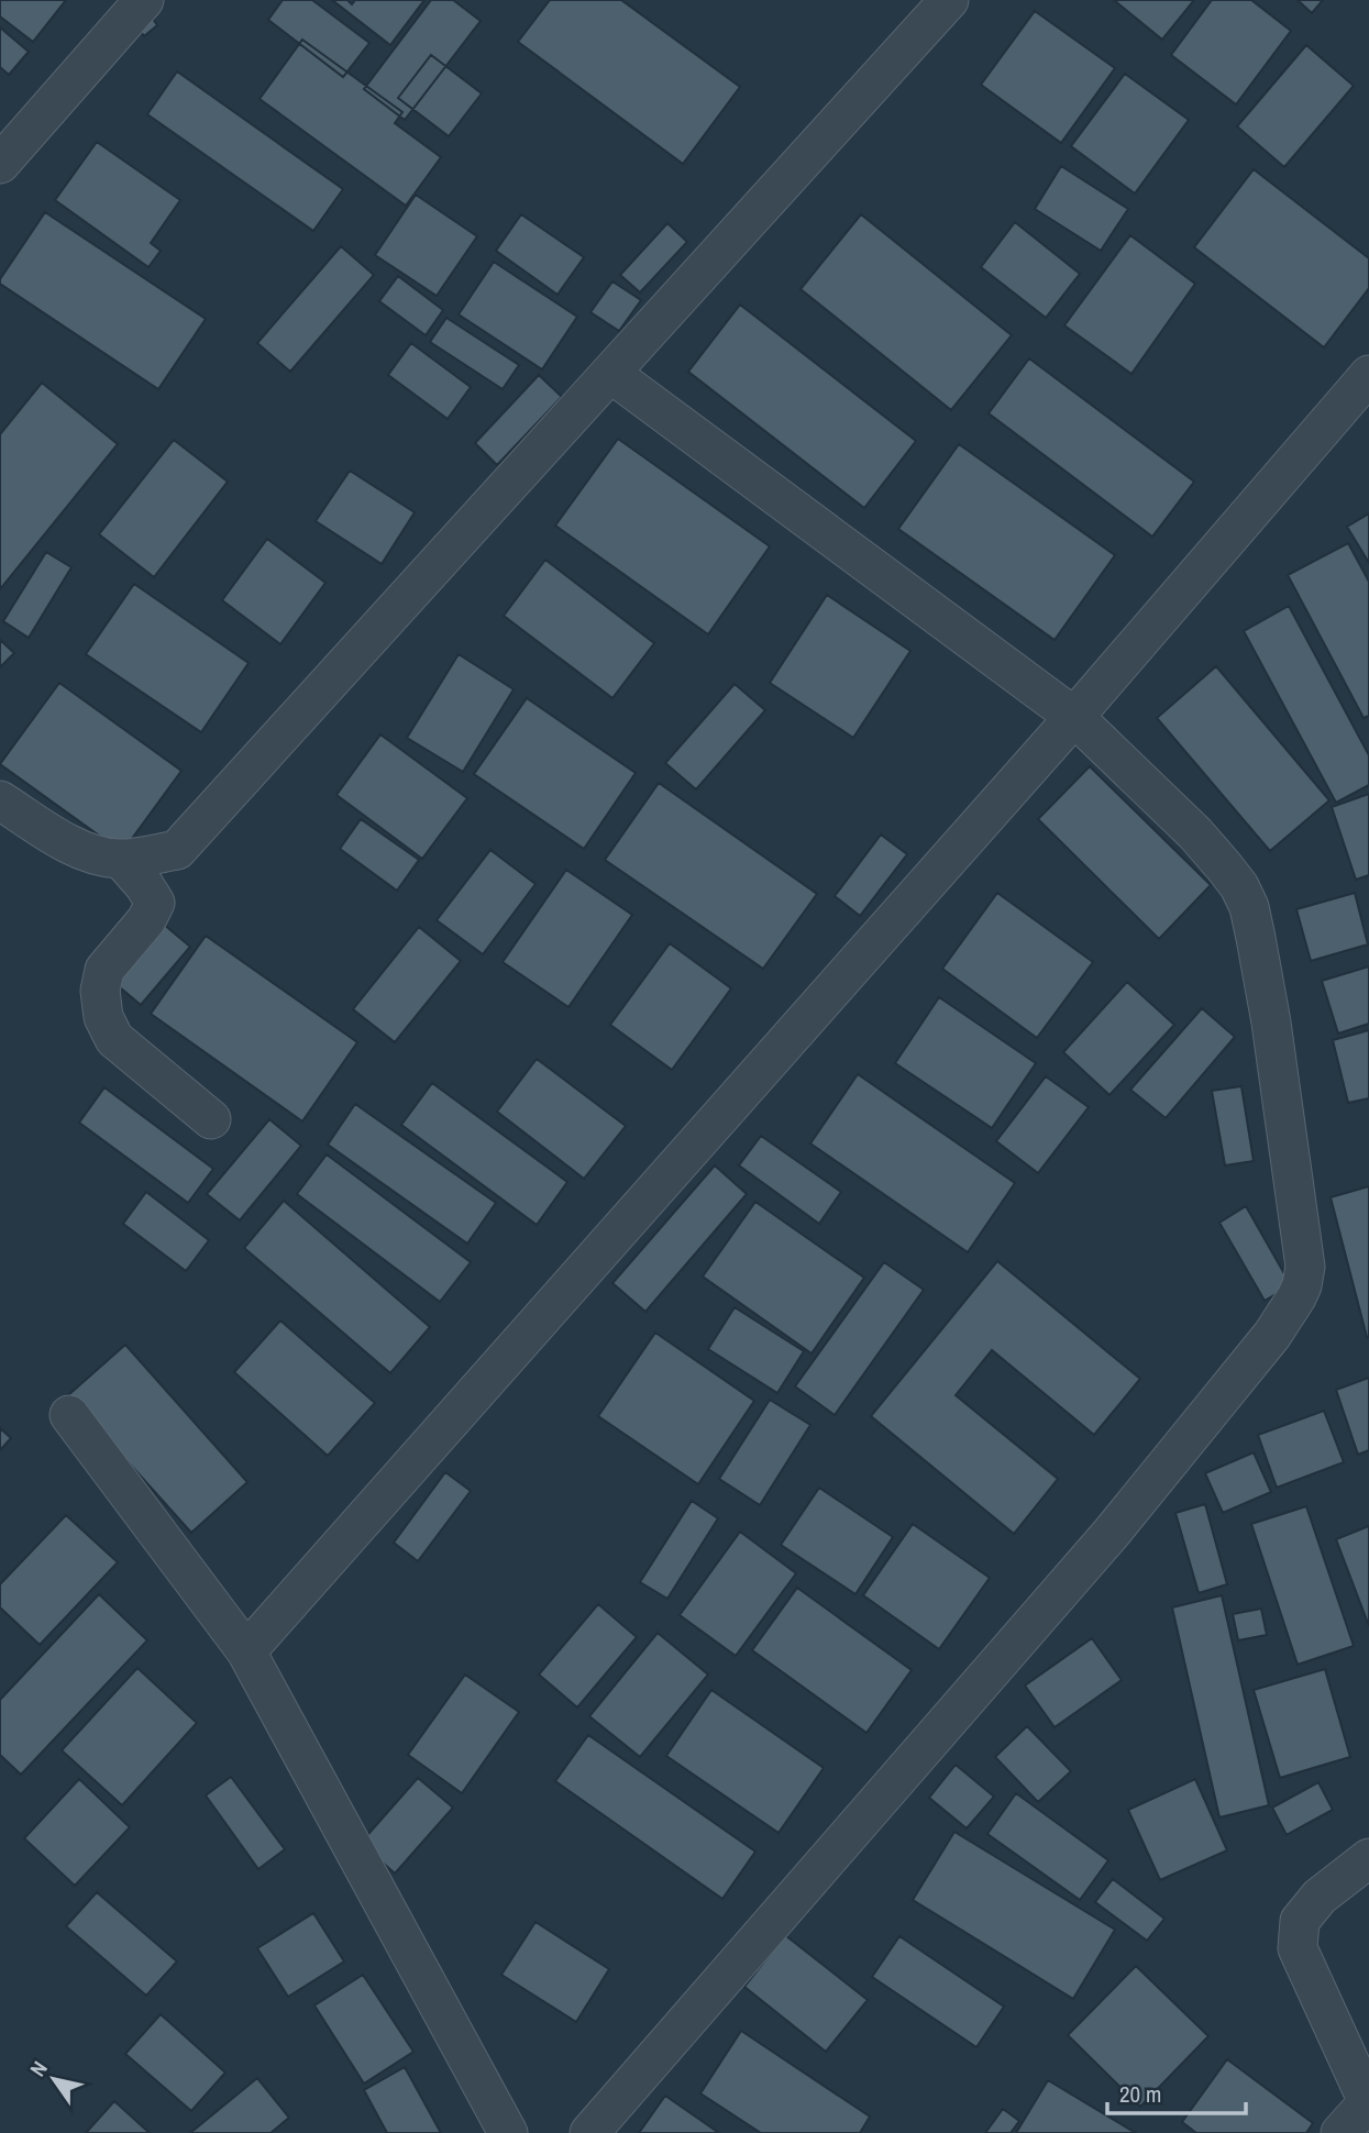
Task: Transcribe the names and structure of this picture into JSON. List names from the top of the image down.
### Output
{
  "scale_bar": "20 m",
  "north": "top left"
}
